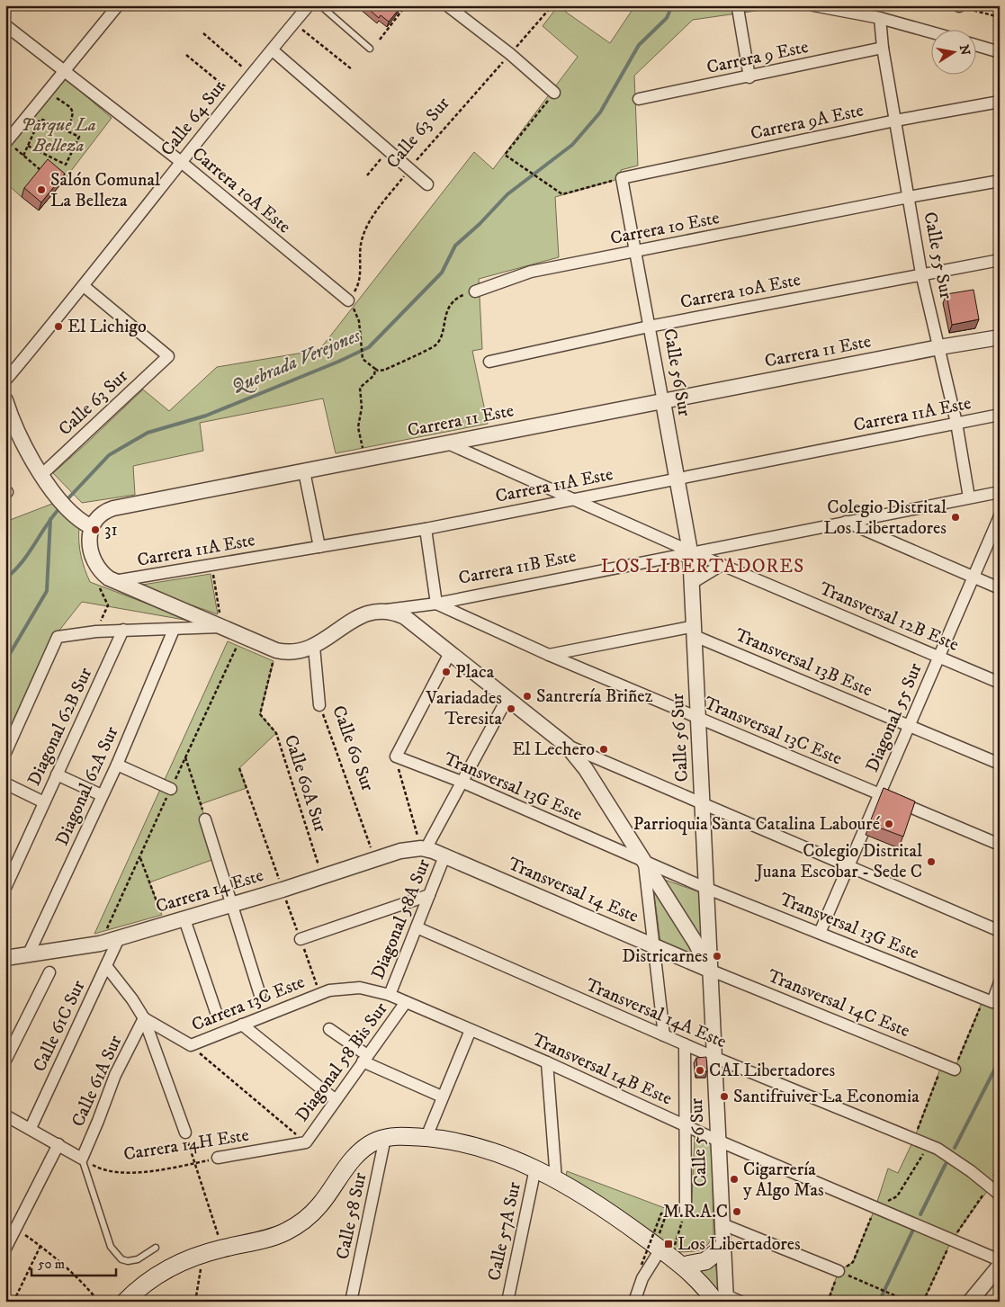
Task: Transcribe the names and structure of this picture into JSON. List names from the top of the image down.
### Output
{
  "streets": {
    "street": [
      "Carrera 9 Este",
      "Calle 64 Sur",
      "Carrera 9A Este",
      "Calle 63 Sur",
      "Carrera 10A Este",
      "Carrera 10 Este",
      "Calle 55 Sur",
      "Carrera 11 Este",
      "Calle 56 Sur",
      "Carrera 11A Este",
      "Carrera 11B Este",
      "Transversal 12B Este",
      "Transversal 13B Este",
      "Diagonal 55 Sur",
      "Diagonal 62B Sur",
      "Transversal 13C Este",
      "Calle 60 Sur",
      "Diagonal 62A Sur",
      "Transversal 13G Este",
      "Transversal 14 Este",
      "Carrera 14 Este",
      "Diagonal 58A Sur",
      "Carrera 13C Este",
      "Transversal 14C Este",
      "Transversal 14A Este",
      "Calle 61C Sur",
      "Diagonal 58 Bis Sur",
      "Transversal 14B Este",
      "Calle 61A Sur",
      "Carrera 14H Este",
      "Calle 58 Sur",
      "Calle 57A Sur"
    ],
    "path": ["Calle 60A Sur"]
  },
  "crossings": [
    ["Carrera 9 Este", "Calle 55 Sur"],
    ["Calle 64 Sur", "Calle 63 Sur"],
    ["Calle 64 Sur", "Carrera 10A Este"],
    ["Carrera 9A Este", "Calle 55 Sur"],
    ["Carrera 9A Este", "Calle 56 Sur"],
    ["Calle 63 Sur", "Carrera 10A Este"],
    ["Carrera 10A Este", "Calle 55 Sur"],
    ["Carrera 10A Este", "Calle 56 Sur"],
    ["Carrera 10 Este", "Calle 55 Sur"],
    ["Carrera 10 Este", "Calle 56 Sur"],
    ["Calle 55 Sur", "Carrera 11 Este"],
    ["Calle 55 Sur", "Carrera 11A Este"],
    ["Calle 55 Sur", "Carrera 11B Este"],
    ["Carrera 11 Este", "Calle 56 Sur"],
    ["Carrera 11 Este", "Carrera 11B Este"],
    ["Carrera 11 Este", "Transversal 12B Este"],
    ["Calle 56 Sur", "Carrera 11A Este"],
    ["Calle 56 Sur", "Carrera 11B Este"],
    ["Calle 56 Sur", "Transversal 12B Este"],
    ["Calle 56 Sur", "Transversal 13B Este"],
    ["Calle 56 Sur", "Transversal 13C Este"],
    ["Calle 56 Sur", "Transversal 13G Este"],
    ["Calle 56 Sur", "Transversal 14 Este"],
    ["Calle 56 Sur", "Transversal 14C Este"],
    ["Calle 56 Sur", "Transversal 14A Este"],
    ["Calle 56 Sur", "Transversal 14B Este"],
    ["Carrera 11A Este", "Carrera 11B Este"],
    ["Carrera 11A Este", "Transversal 12B Este"],
    ["Carrera 11B Este", "Transversal 12B Este"],
    ["Carrera 11B Este", "Transversal 13C Este"],
    ["Carrera 11B Este", "Calle 60 Sur"],
    ["Carrera 11B Este", "Calle 60A Sur"],
    ["Transversal 12B Este", "Diagonal 55 Sur"],
    ["Transversal 13B Este", "Diagonal 55 Sur"],
    ["Diagonal 55 Sur", "Transversal 13C Este"],
    ["Diagonal 55 Sur", "Transversal 13G Este"],
    ["Calle 60 Sur", "Carrera 14 Este"],
    ["Calle 60A Sur", "Carrera 14 Este"],
    ["Diagonal 62A Sur", "Carrera 14 Este"],
    ["Transversal 14 Este", "Carrera 14 Este"],
    ["Transversal 14 Este", "Diagonal 58A Sur"],
    ["Transversal 14 Este", "Transversal 14C Este"],
    ["Carrera 14 Este", "Calle 61C Sur"],
    ["Diagonal 58A Sur", "Carrera 13C Este"],
    ["Diagonal 58A Sur", "Transversal 14A Este"],
    ["Diagonal 58A Sur", "Transversal 14B Este"],
    ["Carrera 13C Este", "Transversal 14B Este"],
    ["Carrera 13C Este", "Calle 61A Sur"],
    ["Calle 61C Sur", "Calle 61A Sur"],
    ["Diagonal 58 Bis Sur", "Transversal 14B Este"],
    ["Diagonal 58 Bis Sur", "Carrera 14H Este"],
    ["Calle 61A Sur", "Carrera 14H Este"]
  ],
  "districts": ["LOS LIBERTADORES"],
  "water": ["Quebrada Verejones"],
  "parks": ["Parque La Belleza"],
  "places": {
    "other": [
      "Salón Comunal La Belleza",
      "El Lichigo",
      "Colegio Distrital Los Libertadores",
      "31",
      "Placa",
      "Santrería Briñez",
      "Variadades Teresita",
      "El Lechero",
      "Parrioquia Santa Catalina Labouré",
      "Colegio Distrital Juana Escobar - Sede C",
      "Districarnes",
      "CAI Libertadores",
      "Santifruiver La Economia",
      "Cigarrería y Algo Mas",
      "M.R.A.C"
    ],
    "transit": ["Los Libertadores"]
  },
  "scale_bar": "50 m",
  "north": "right"
}
